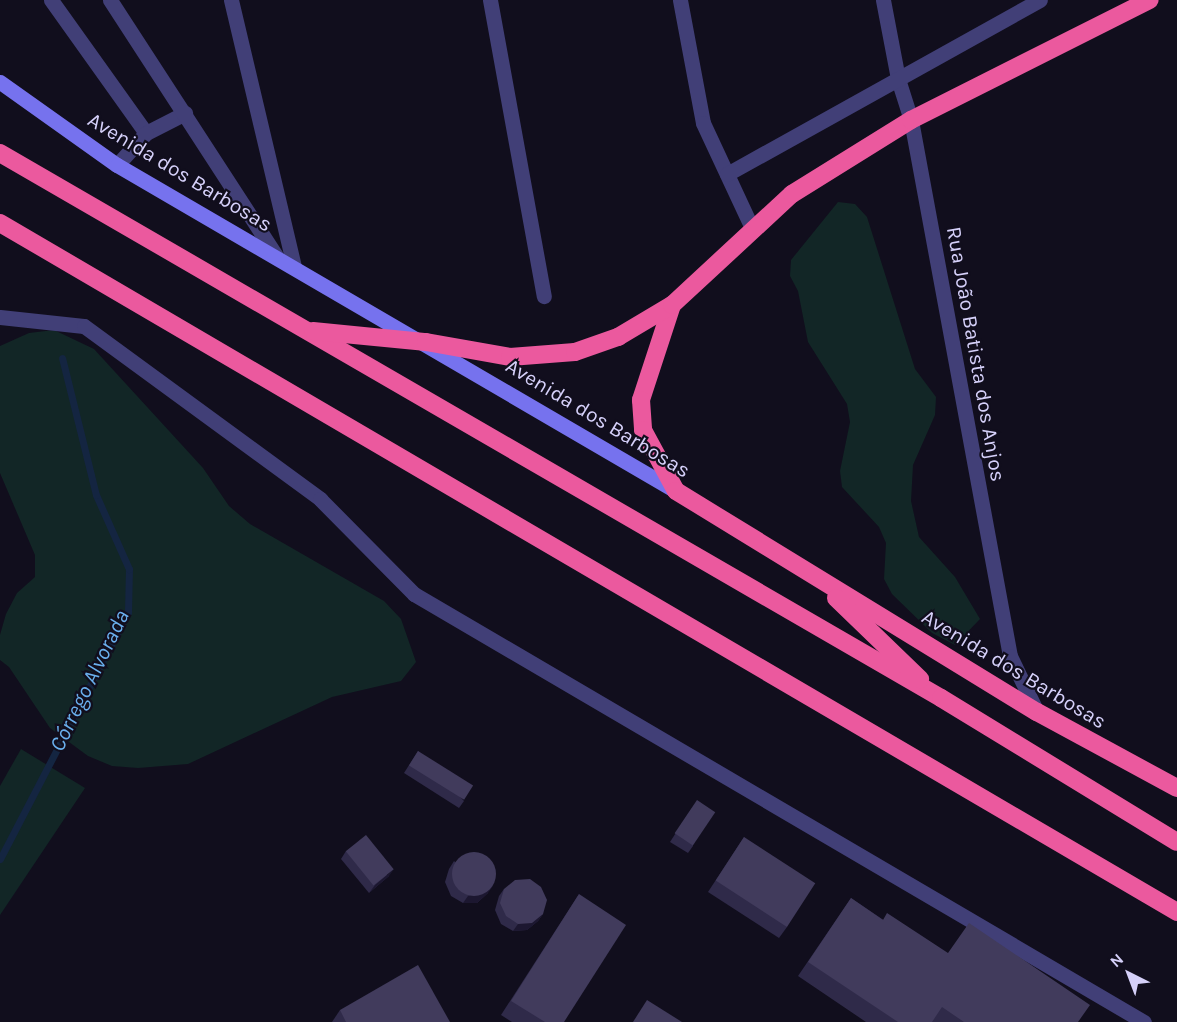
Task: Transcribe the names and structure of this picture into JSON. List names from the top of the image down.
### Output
{
  "streets": {
    "highway": ["Avenida dos Barbosas"],
    "street": ["Rua João Batista dos Anjos"]
  },
  "crossings": [
    ["Avenida dos Barbosas", "Rua João Batista dos Anjos"]
  ],
  "water": ["Córrego Alvorada"],
  "north": "top left"
}
